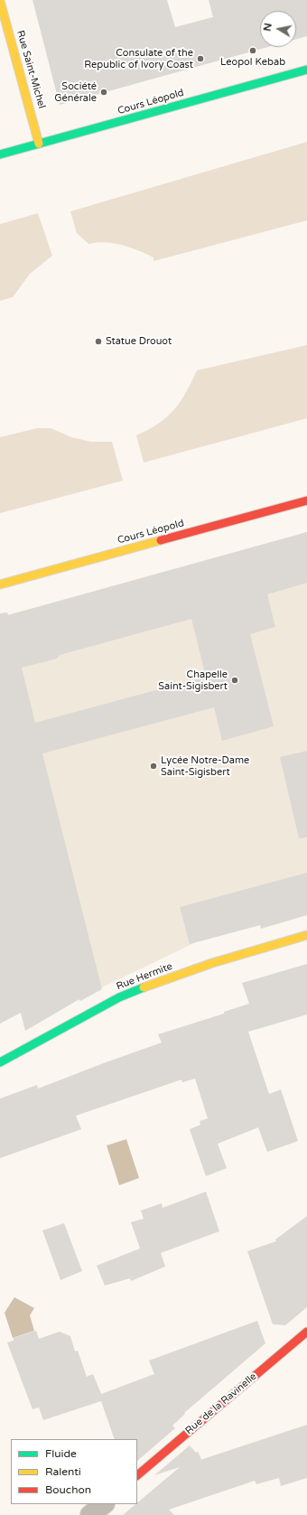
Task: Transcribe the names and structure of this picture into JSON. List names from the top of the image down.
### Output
{
  "streets": {
    "street": [
      "Rue Saint-Michel",
      "Cours Léopold",
      "Rue Hermite",
      "Rue de la Ravinelle"
    ]
  },
  "crossings": [
    ["Rue Saint-Michel", "Cours Léopold"]
  ],
  "places": [
    "Leopol Kebab",
    "Consulate of the Republic of Ivory Coast",
    "Société Générale",
    "Statue Drouot",
    "Chapelle Saint-Sigisbert",
    "Lycée Notre-Dame Saint-Sigisbert"
  ],
  "legend": ["Fluide", "Ralenti", "Bouchon"],
  "north": "left"
}
